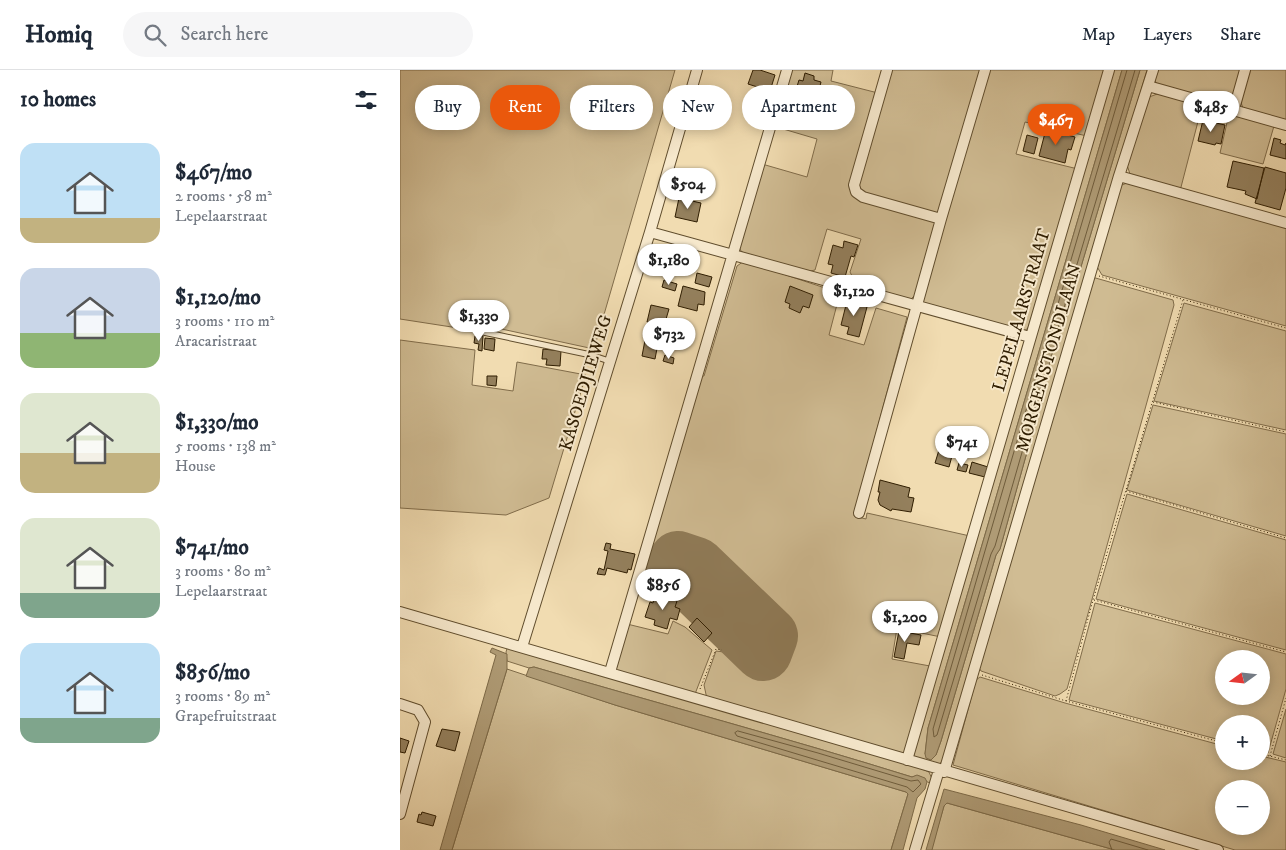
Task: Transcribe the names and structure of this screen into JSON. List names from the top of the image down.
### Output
{
  "streets": {
    "street": ["LEPELAARSTRAAT", "MORGENSTONDLAAN", "KASOEDJIEWEG"]
  },
  "north": "left",
  "page": {
    "header": "Homiq",
    "search": "Search here",
    "nav": ["Map", "Layers", "Share"],
    "heading": "10 homes",
    "chip": [
      "Buy",
      "Rent",
      "Filters",
      "New",
      "Apartment"
    ],
    "price": [
      "$485",
      "$467",
      "$504",
      "$1,180",
      "$1,120",
      "$1,330",
      "$732",
      "$741",
      "$856",
      "$1,200"
    ],
    "list": [
      {
        "name": "$467/mo",
        "note": "2 rooms · 58 m² · Lepelaarstraat"
      },
      {
        "name": "$1,120/mo",
        "note": "3 rooms · 110 m² · Aracaristraat"
      },
      {
        "name": "$1,330/mo",
        "note": "5 rooms · 138 m² · House"
      },
      {
        "name": "$741/mo",
        "note": "3 rooms · 80 m² · Lepelaarstraat"
      },
      {
        "name": "$856/mo",
        "note": "3 rooms · 89 m² · Grapefruitstraat"
      }
    ],
    "map_buttons": ["+", "−"]
  }
}
